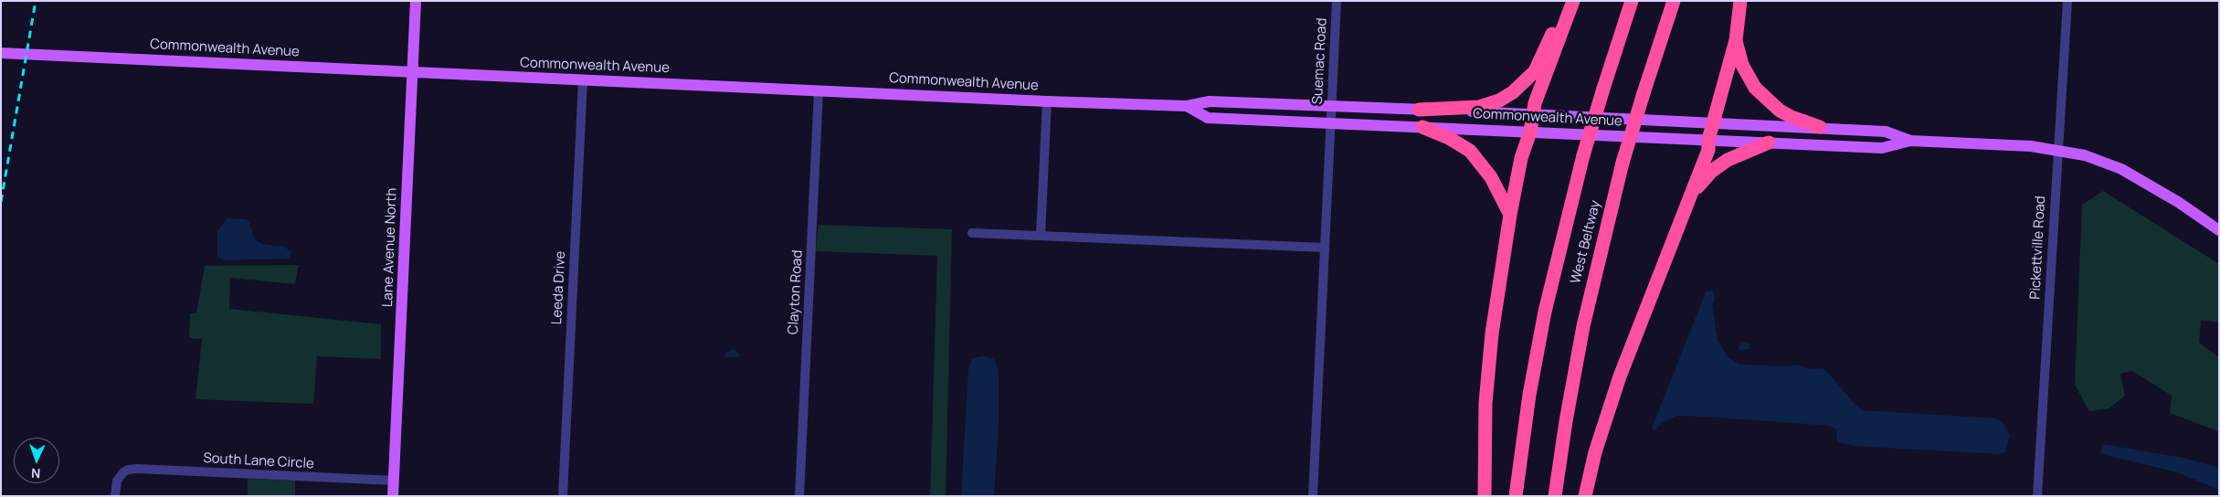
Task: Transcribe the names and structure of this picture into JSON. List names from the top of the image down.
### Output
{
  "streets": {
    "highway": ["West Beltway"],
    "main road": ["Commonwealth Avenue", "Lane Avenue North"],
    "street": [
      "Suemac Road",
      "Pickettville Road",
      "Leeda Drive",
      "Clayton Road",
      "South Lane Circle"
    ]
  },
  "crossings": [
    ["Commonwealth Avenue", "Suemac Road"],
    ["Commonwealth Avenue", "Lane Avenue North"],
    ["Commonwealth Avenue", "Pickettville Road"],
    ["Commonwealth Avenue", "Leeda Drive"],
    ["Commonwealth Avenue", "Clayton Road"],
    ["Lane Avenue North", "South Lane Circle"]
  ],
  "north": "bottom"
}
